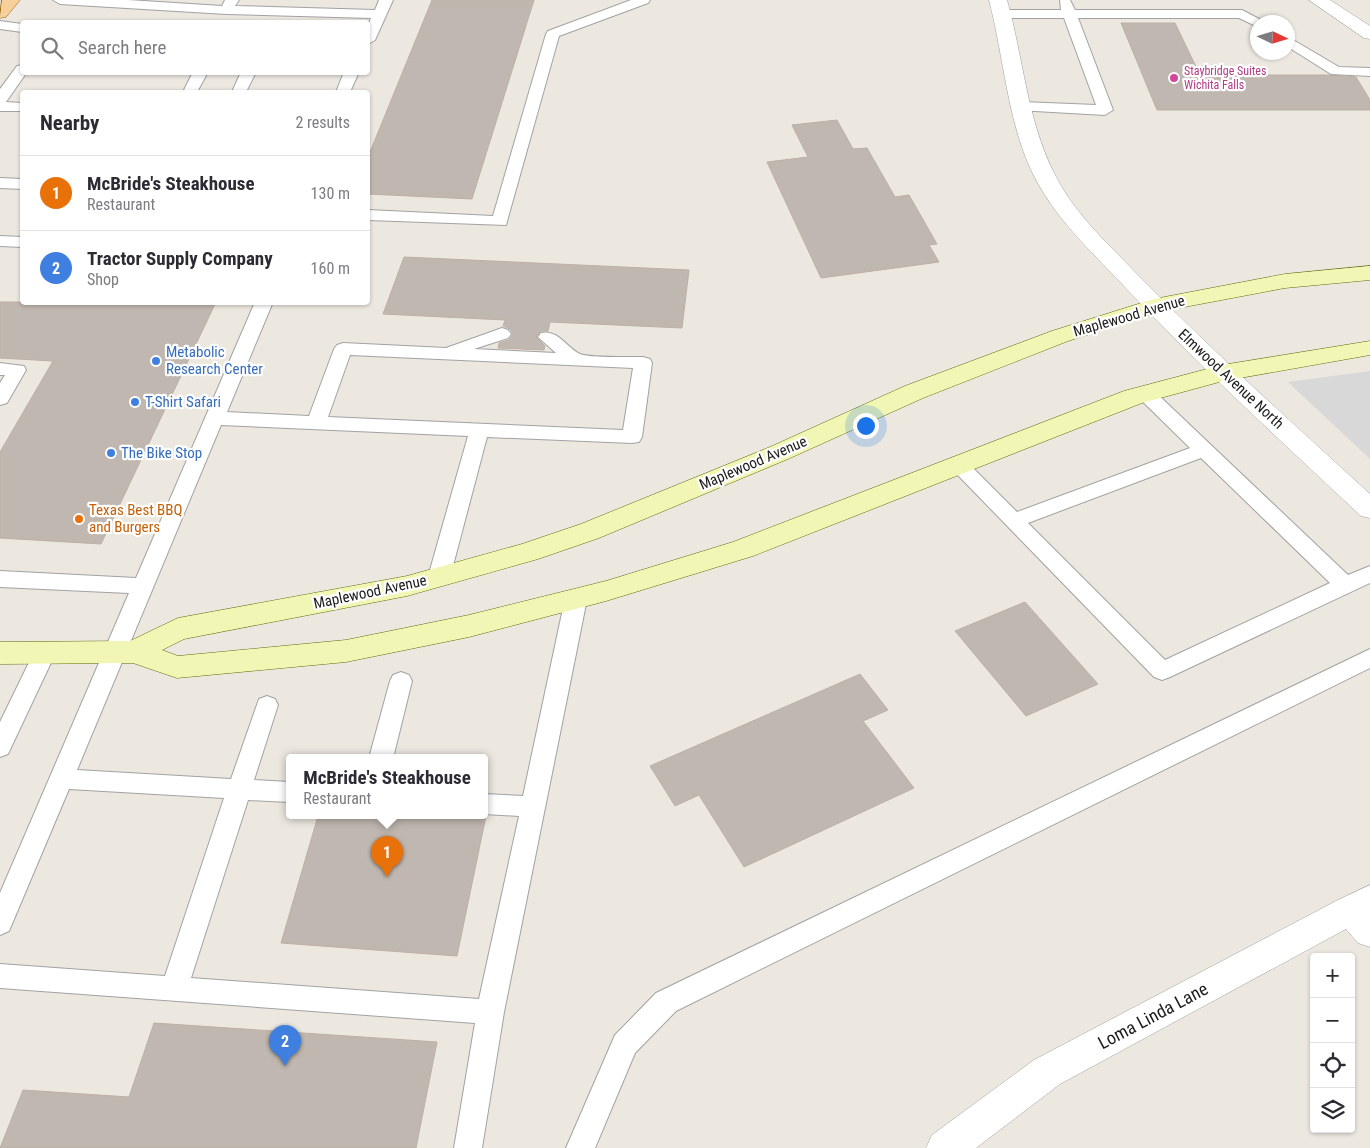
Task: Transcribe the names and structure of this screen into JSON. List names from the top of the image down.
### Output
{
  "streets": {
    "street": ["Maplewood Avenue", "Elmwood Avenue North", "Loma Linda Lane"]
  },
  "crossings": [
    ["Maplewood Avenue", "Elmwood Avenue North"]
  ],
  "places": [
    "Staybridge Suites Wichita Falls",
    "Metabolic Research Center",
    "T-Shirt Safari",
    "The Bike Stop",
    "Texas Best BBQ and Burgers"
  ],
  "north": "right",
  "page": {
    "search": "Search here",
    "heading": ["Nearby", "2 results"],
    "list": [
      {
        "mark": "1",
        "name": "McBride's Steakhouse",
        "note": "Restaurant",
        "value": "130 m"
      },
      {
        "mark": "2",
        "name": "Tractor Supply Company",
        "note": "Shop",
        "value": "160 m"
      }
    ],
    "popup": ["McBride's Steakhouse", "Restaurant"],
    "pins": ["1", "2"],
    "map_buttons": ["+", "−"]
  }
}
